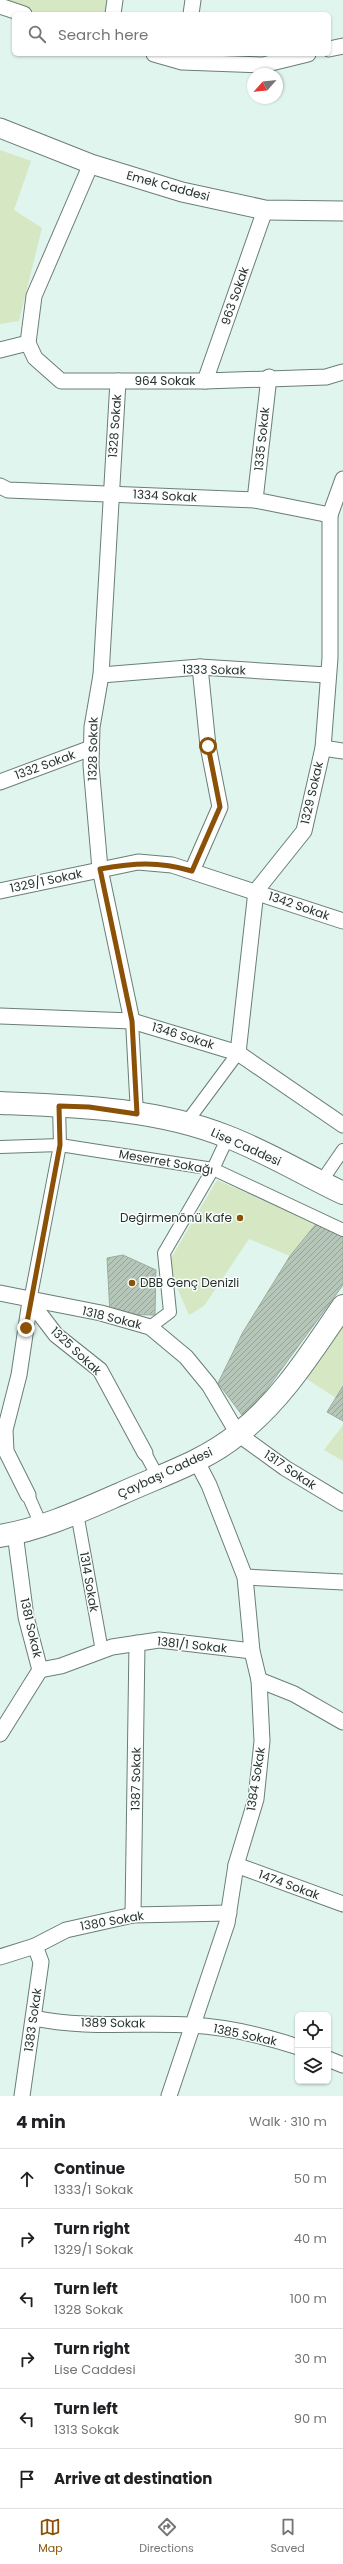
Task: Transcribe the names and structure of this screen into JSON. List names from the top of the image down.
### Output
{
  "streets": {
    "main road": ["Lise Caddesi", "Çaybaşı Caddesi"],
    "street": [
      "Emek Caddesi",
      "963 Sokak",
      "964 Sokak",
      "1328 Sokak",
      "1335 Sokak",
      "1334 Sokak",
      "1333 Sokak",
      "1332 Sokak",
      "1329 Sokak",
      "1329/1 Sokak",
      "1342 Sokak",
      "1346 Sokak",
      "Meserret Sokağı",
      "1318 Sokak",
      "1325 Sokak",
      "1317 Sokak",
      "1314 Sokak",
      "1381 Sokak",
      "1381/1 Sokak",
      "1387 Sokak",
      "1384 Sokak",
      "1474 Sokak",
      "1380 Sokak",
      "1383 Sokak",
      "1389 Sokak",
      "1385 Sokak"
    ]
  },
  "crossings": [
    ["Emek Caddesi", "963 Sokak"],
    ["963 Sokak", "964 Sokak"],
    ["964 Sokak", "1328 Sokak"],
    ["964 Sokak", "1335 Sokak"],
    ["1328 Sokak", "1334 Sokak"],
    ["1328 Sokak", "1333 Sokak"],
    ["1328 Sokak", "1332 Sokak"],
    ["1328 Sokak", "1329/1 Sokak"],
    ["1328 Sokak", "1346 Sokak"],
    ["1328 Sokak", "Lise Caddesi"],
    ["1335 Sokak", "1334 Sokak"],
    ["1334 Sokak", "1329 Sokak"],
    ["1333 Sokak", "1329 Sokak"],
    ["1329 Sokak", "1329/1 Sokak"],
    ["1329 Sokak", "1342 Sokak"],
    ["1329/1 Sokak", "1342 Sokak"],
    ["1318 Sokak", "1325 Sokak"],
    ["1318 Sokak", "1317 Sokak"],
    ["1318 Sokak", "Çaybaşı Caddesi"],
    ["1317 Sokak", "Çaybaşı Caddesi"],
    ["Çaybaşı Caddesi", "1314 Sokak"],
    ["Çaybaşı Caddesi", "1381 Sokak"],
    ["Çaybaşı Caddesi", "1384 Sokak"],
    ["1314 Sokak", "1381/1 Sokak"],
    ["1381 Sokak", "1381/1 Sokak"],
    ["1381/1 Sokak", "1387 Sokak"],
    ["1381/1 Sokak", "1384 Sokak"],
    ["1387 Sokak", "1380 Sokak"],
    ["1384 Sokak", "1474 Sokak"],
    ["1384 Sokak", "1380 Sokak"],
    ["1384 Sokak", "1389 Sokak"],
    ["1384 Sokak", "1385 Sokak"],
    ["1380 Sokak", "1383 Sokak"],
    ["1383 Sokak", "1389 Sokak"],
    ["1389 Sokak", "1385 Sokak"]
  ],
  "places": ["Değirmenönü Kafe", "DBB Genç Denizli"],
  "north": "bottom left",
  "page": {
    "search": "Search here",
    "heading": ["4 min", "Walk · 310 m"],
    "list": [
      ["Continue", "1333/1 Sokak", "50 m"],
      ["Turn right", "1329/1 Sokak", "40 m"],
      ["Turn left", "1328 Sokak", "100 m"],
      ["Turn right", "Lise Caddesi", "30 m"],
      ["Turn left", "1313 Sokak", "90 m"],
      "Arrive at destination"
    ],
    "nav": ["Map", "Directions", "Saved"]
  }
}
